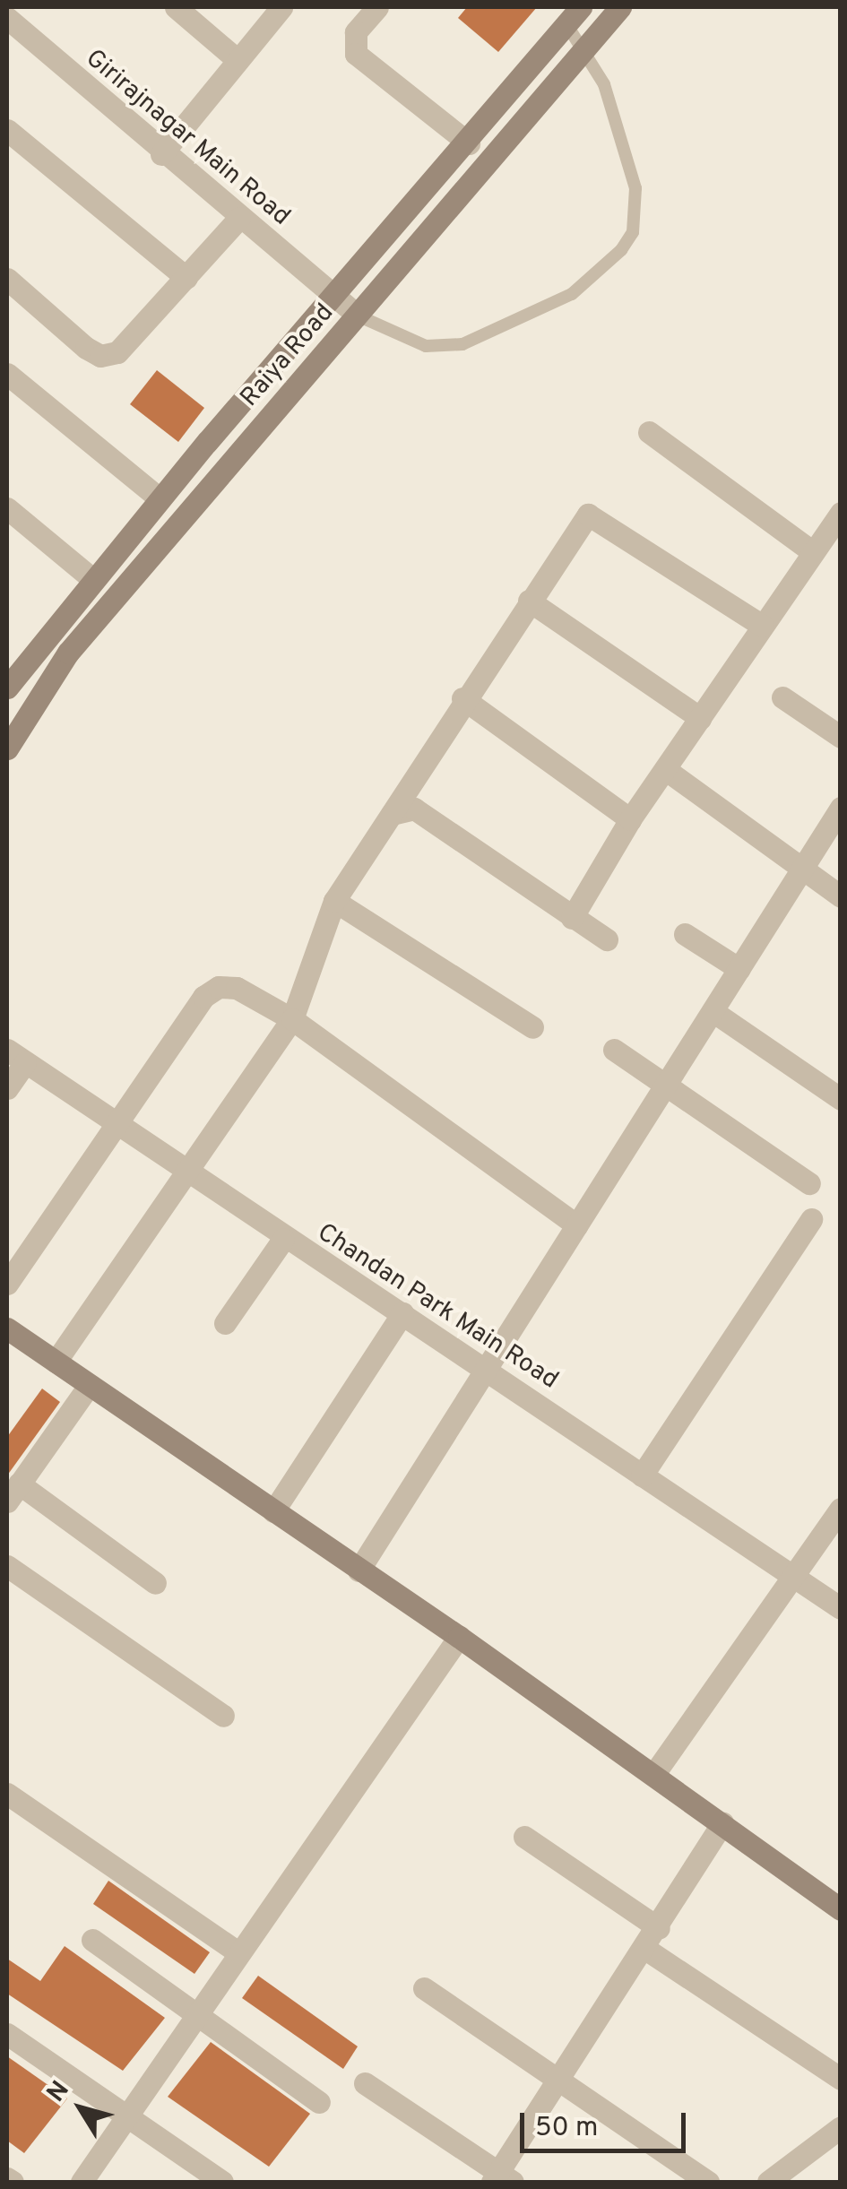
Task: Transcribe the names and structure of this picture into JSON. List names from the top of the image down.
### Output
{
  "streets": {
    "street": ["Girirajnagar Main Road", "Raiya Road", "Chandan Park Main Road"]
  },
  "crossings": [
    ["Girirajnagar Main Road", "Raiya Road"]
  ],
  "scale_bar": "50 m",
  "north": "top left"
}
